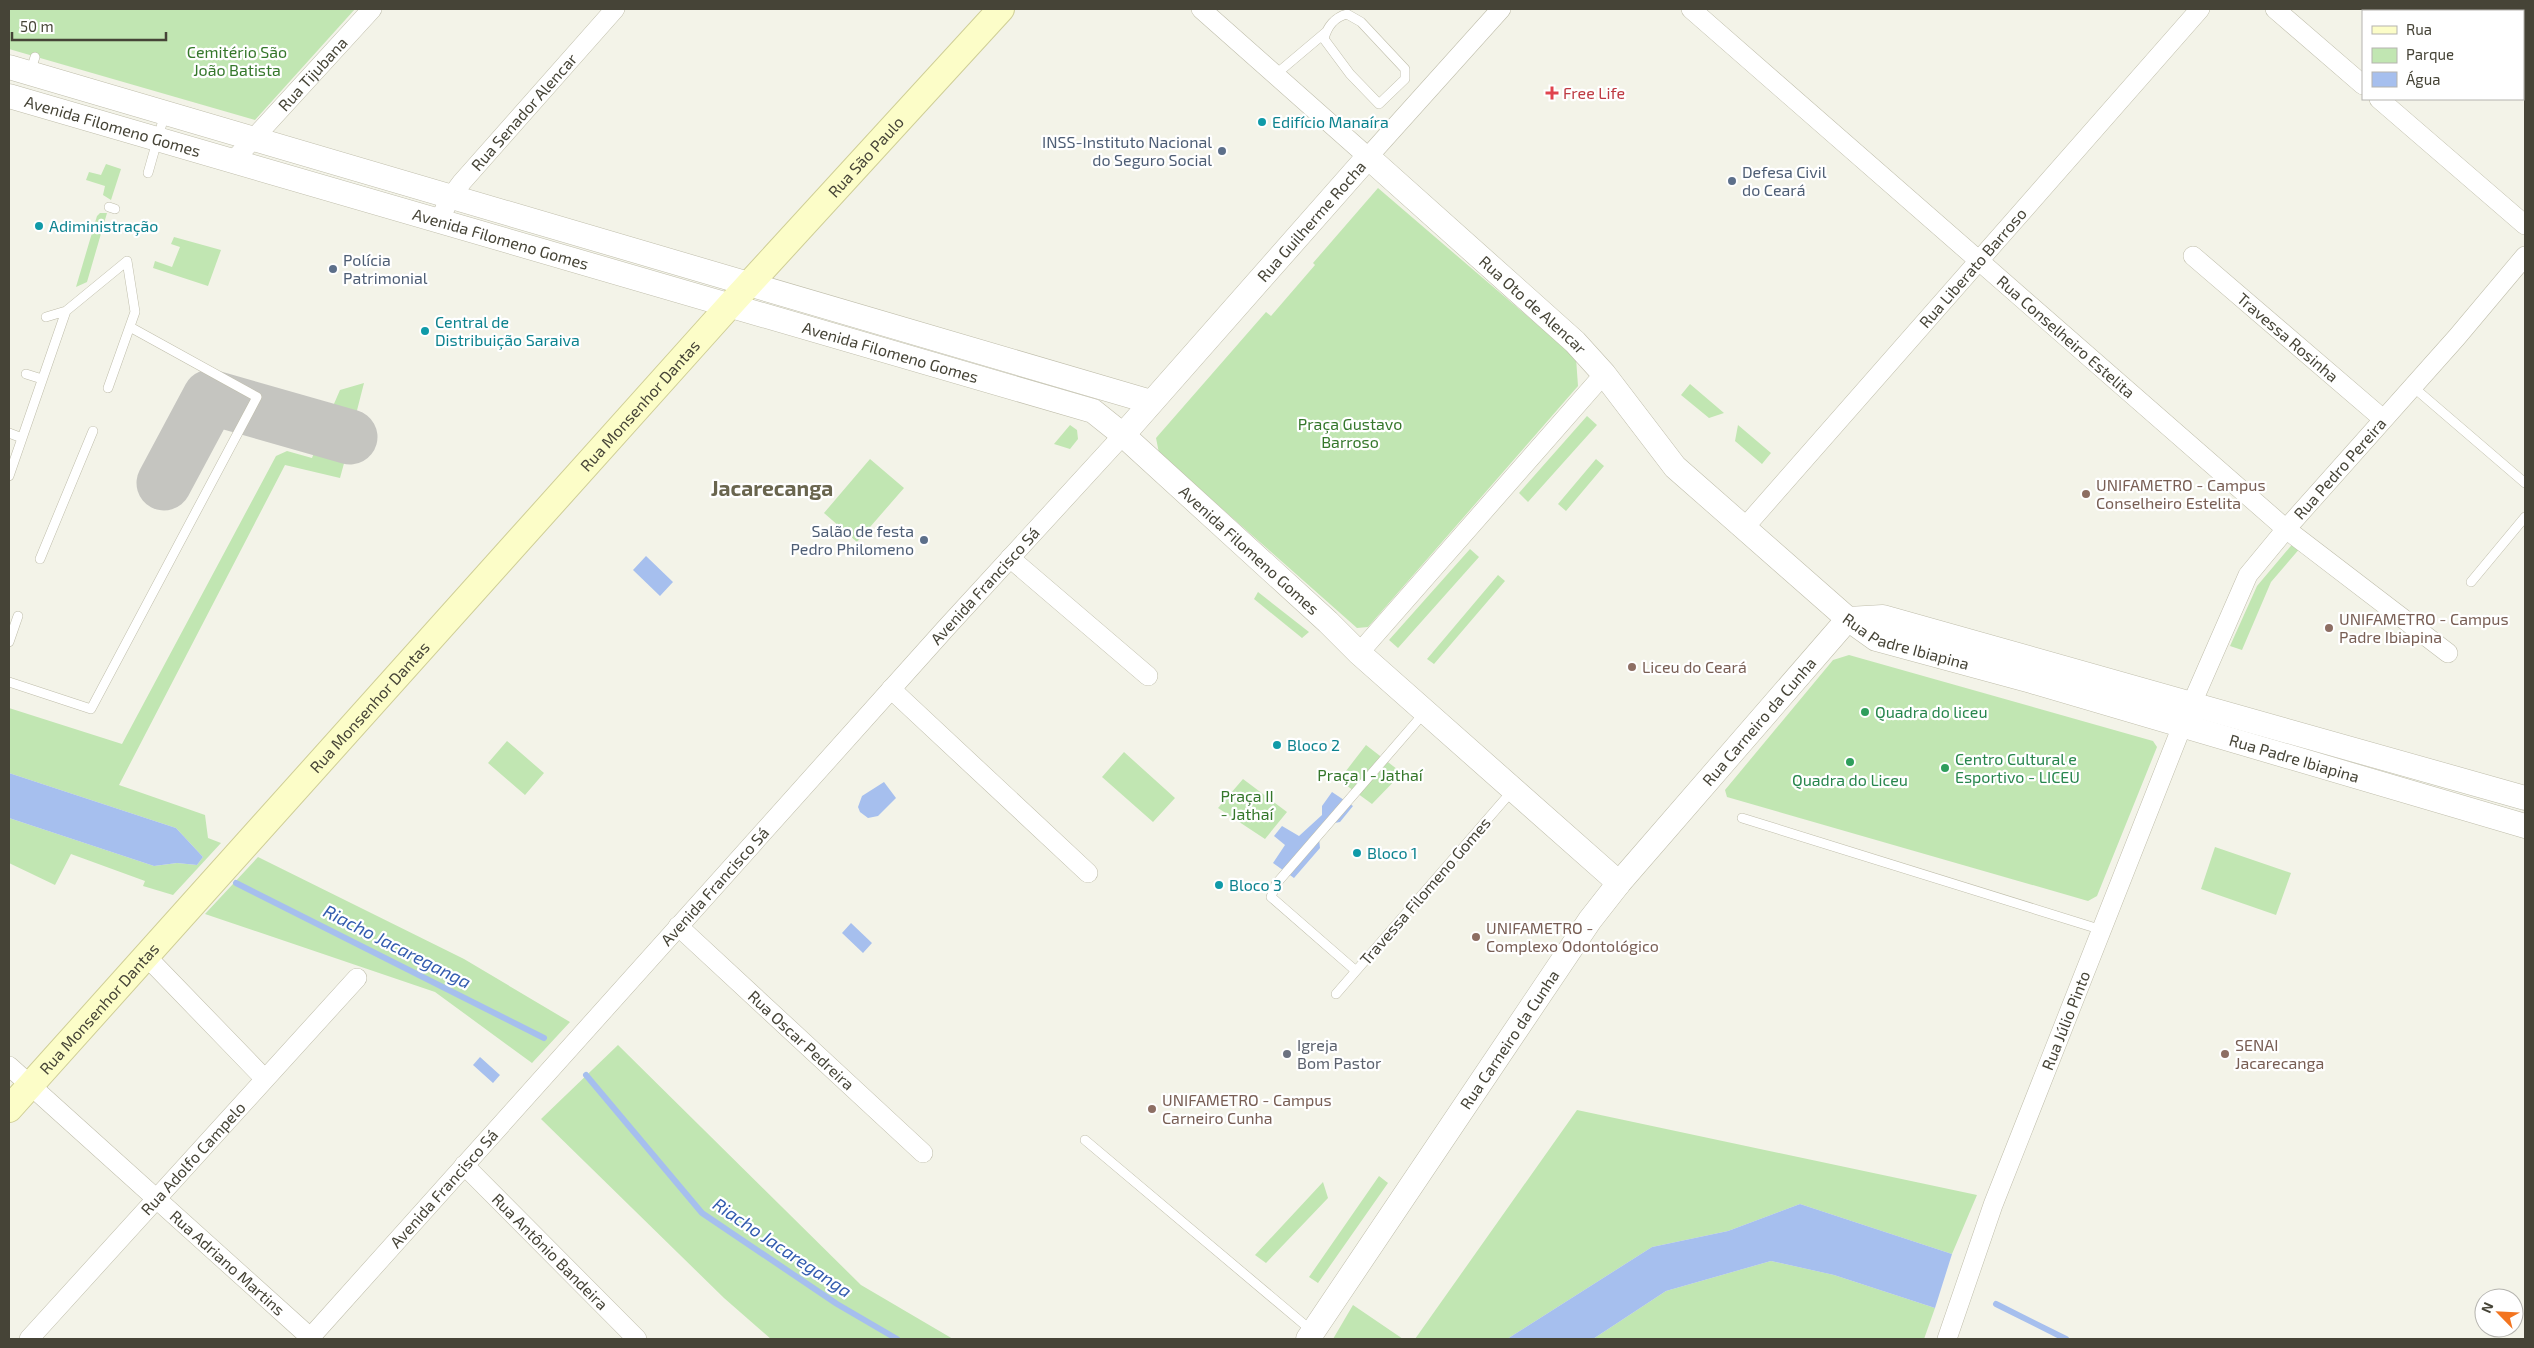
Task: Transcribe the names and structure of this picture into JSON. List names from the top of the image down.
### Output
{
  "streets": {
    "main road": ["Rua São Paulo", "Rua Monsenhor Dantas"],
    "street": [
      "Rua Tijubana",
      "Rua Senador Alencar",
      "Avenida Filomeno Gomes",
      "Rua Guilherme Rocha",
      "Rua Liberato Barroso",
      "Rua Oto de Alencar",
      "Rua Conselheiro Estelita",
      "Travessa Rosinha",
      "Rua Pedro Pereira",
      "Avenida Francisco Sá",
      "Rua Padre Ibiapina",
      "Rua Carneiro da Cunha",
      "Rua Júlio Pinto",
      "Rua Oscar Pedreira",
      "Rua Adolfo Campelo",
      "Rua Antônio Bandeira",
      "Rua Adriano Martins"
    ],
    "lane": ["Travessa Filomeno Gomes"]
  },
  "crossings": [
    ["Rua Tijubana", "Avenida Filomeno Gomes"],
    ["Rua Senador Alencar", "Avenida Filomeno Gomes"],
    ["Avenida Filomeno Gomes", "Rua São Paulo"],
    ["Avenida Filomeno Gomes", "Rua Guilherme Rocha"],
    ["Avenida Filomeno Gomes", "Rua Monsenhor Dantas"],
    ["Avenida Filomeno Gomes", "Avenida Francisco Sá"],
    ["Avenida Filomeno Gomes", "Rua Carneiro da Cunha"],
    ["Avenida Filomeno Gomes", "Travessa Filomeno Gomes"],
    ["Rua São Paulo", "Rua Monsenhor Dantas"],
    ["Rua Guilherme Rocha", "Rua Oto de Alencar"],
    ["Rua Guilherme Rocha", "Avenida Francisco Sá"],
    ["Rua Liberato Barroso", "Rua Oto de Alencar"],
    ["Rua Liberato Barroso", "Rua Conselheiro Estelita"],
    ["Rua Oto de Alencar", "Rua Padre Ibiapina"],
    ["Rua Oto de Alencar", "Rua Carneiro da Cunha"],
    ["Rua Conselheiro Estelita", "Rua Pedro Pereira"],
    ["Travessa Rosinha", "Rua Pedro Pereira"],
    ["Rua Monsenhor Dantas", "Rua Adriano Martins"],
    ["Rua Pedro Pereira", "Rua Padre Ibiapina"],
    ["Rua Pedro Pereira", "Rua Júlio Pinto"],
    ["Avenida Francisco Sá", "Rua Oscar Pedreira"],
    ["Avenida Francisco Sá", "Rua Antônio Bandeira"],
    ["Avenida Francisco Sá", "Rua Adriano Martins"],
    ["Rua Padre Ibiapina", "Rua Carneiro da Cunha"],
    ["Rua Padre Ibiapina", "Rua Júlio Pinto"],
    ["Rua Adolfo Campelo", "Rua Adriano Martins"]
  ],
  "districts": ["Jacarecanga"],
  "water": ["Riacho Jacareganga"],
  "parks": [
    "Cemitério São João Batista",
    "Praça Gustavo Barroso",
    "Praça I - Jathaí",
    "Praça II - Jathaí"
  ],
  "places": {
    "health": ["Free Life"],
    "other": [
      "Edifício Manaíra",
      "INSS-Instituto Nacional do Seguro Social",
      "Defesa Civil do Ceará",
      "Adiministração",
      "Polícia Patrimonial",
      "Central de Distribuição Saraiva",
      "UNIFAMETRO - Campus Conselheiro Estelita",
      "Salão de festa Pedro Philomeno",
      "UNIFAMETRO - Campus Padre Ibiapina",
      "Liceu do Ceará",
      "Quadra do liceu",
      "Bloco 2",
      "Quadra do Liceu",
      "Centro Cultural e Esportivo - LICEU",
      "Bloco 1",
      "Bloco 3",
      "UNIFAMETRO - Complexo Odontológico",
      "Igreja Bom Pastor",
      "SENAI Jacarecanga",
      "UNIFAMETRO - Campus Carneiro Cunha"
    ]
  },
  "legend": ["Rua", "Parque", "Água"],
  "scale_bar": "50 m",
  "north": "top left"
}
